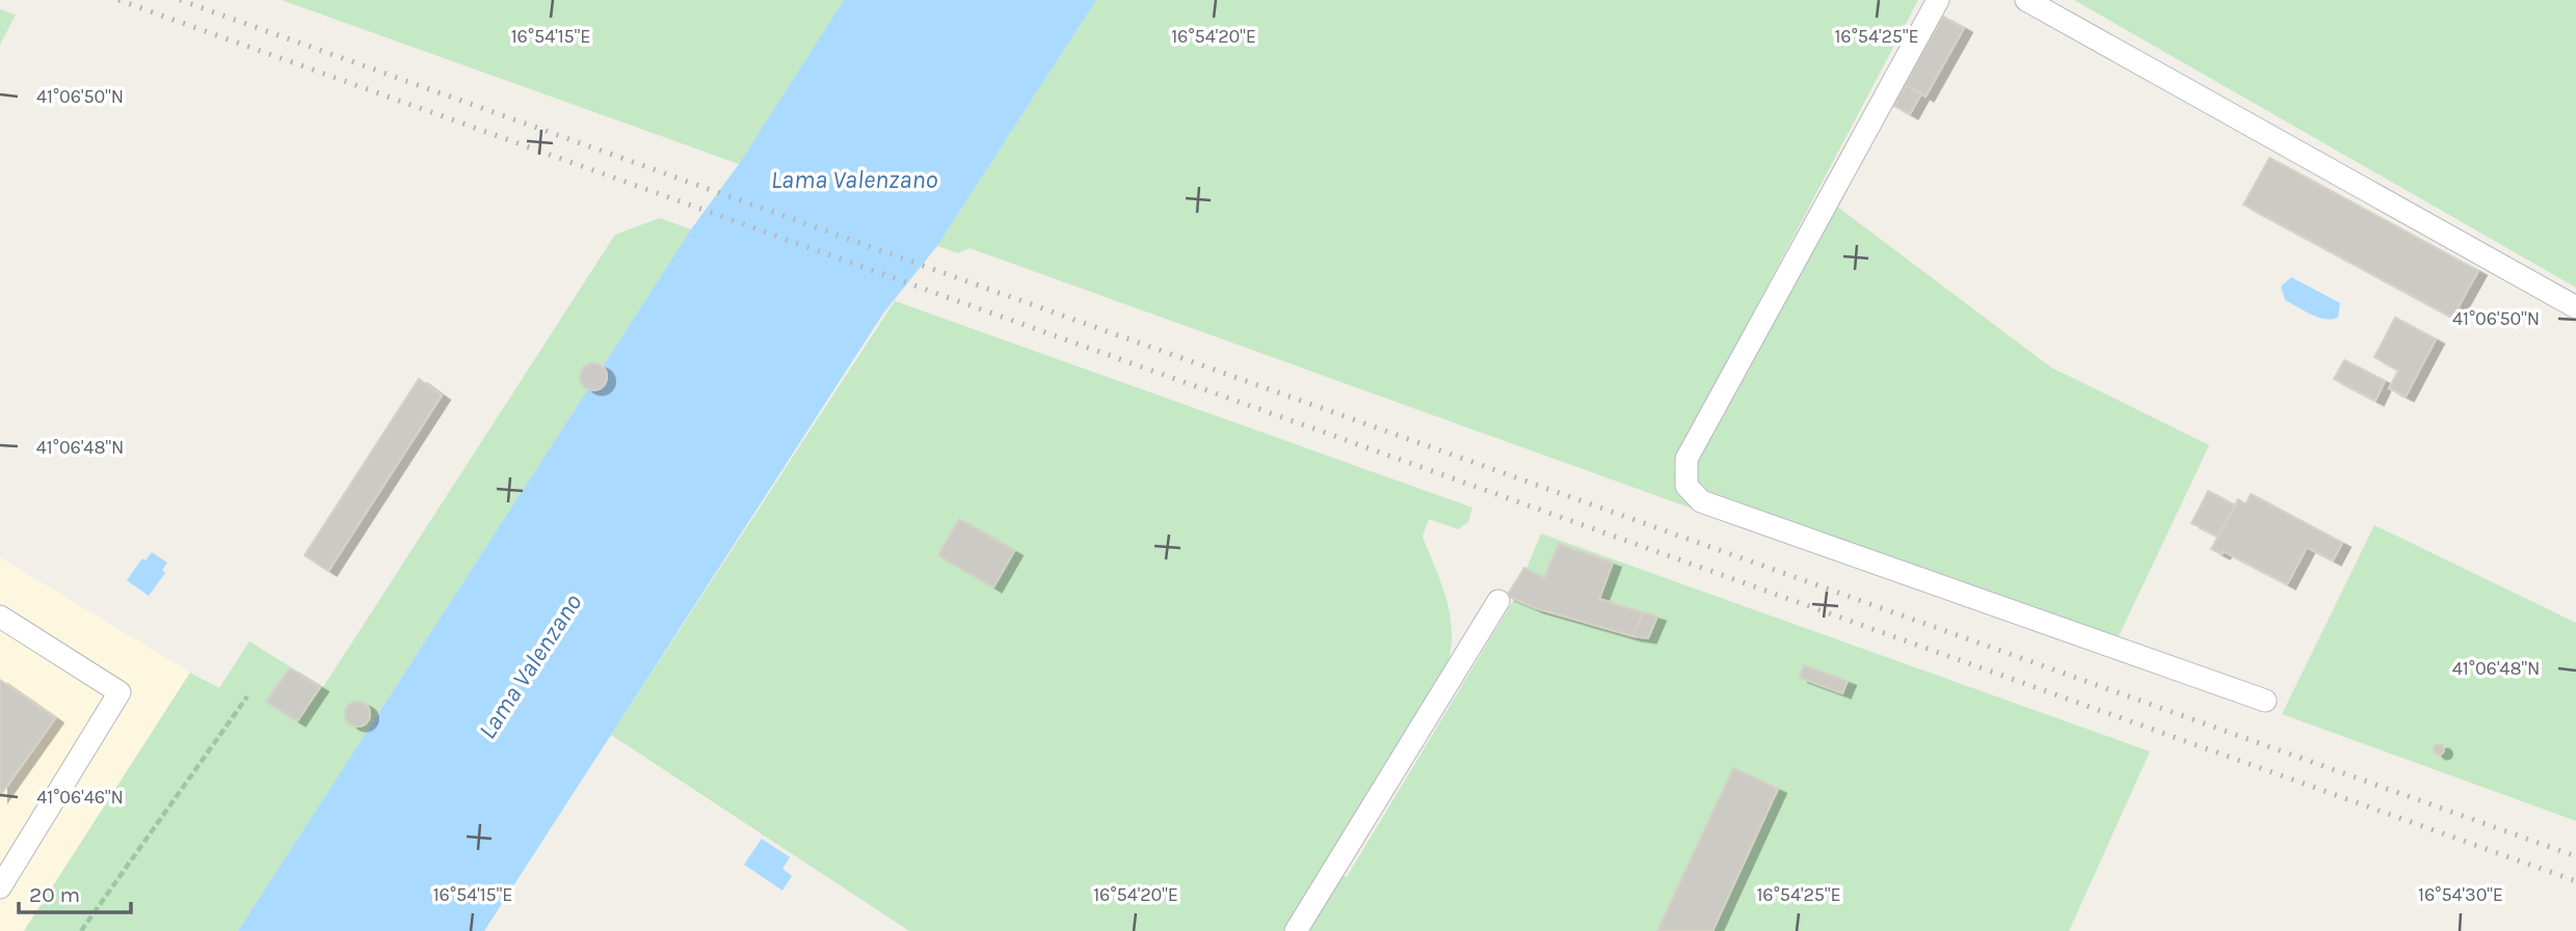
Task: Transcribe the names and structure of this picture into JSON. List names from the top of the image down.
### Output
{
  "water": ["Lama Valenzano"],
  "scale_bar": "20 m",
  "coordinates": [
    "16°54'15\"E",
    "16°54'20\"E",
    "16°54'25\"E",
    "41°06'50\"N",
    "41°06'48\"N",
    "41°06'46\"N",
    "16°54'30\"E"
  ]
}
